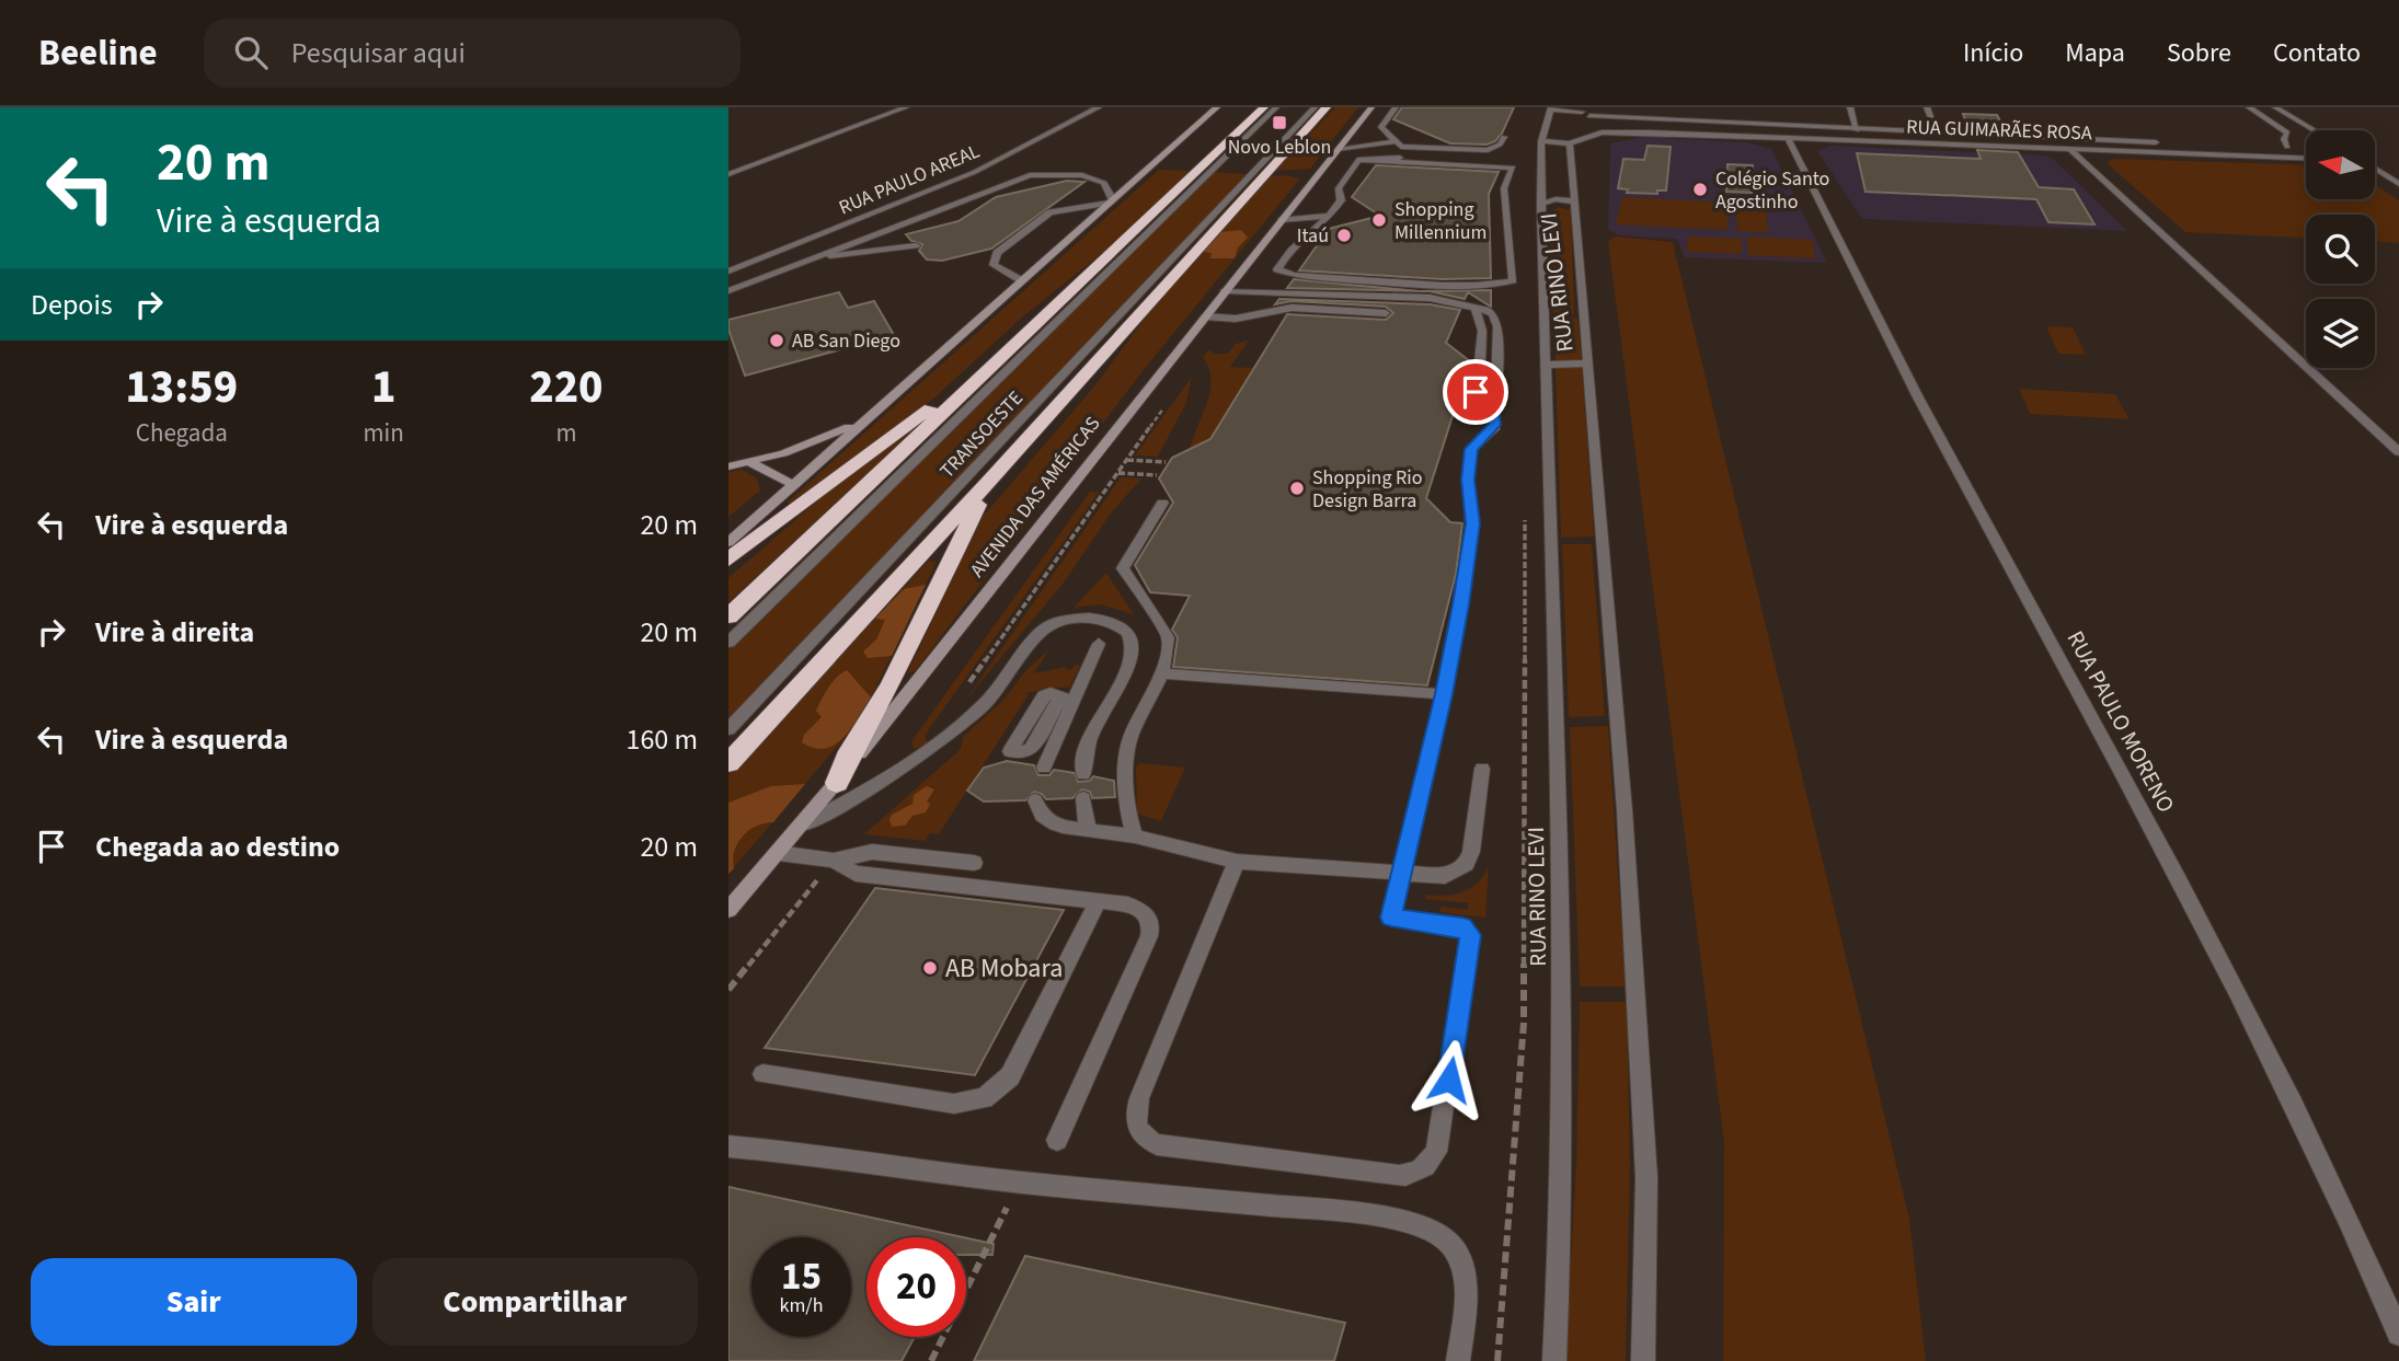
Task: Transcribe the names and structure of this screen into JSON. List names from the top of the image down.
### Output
{
  "streets": {
    "highway": ["AVENIDA DAS AMÉRICAS"],
    "street": [
      "RUA GUIMARÃES ROSA",
      "RUA PAULO AREAL",
      "RUA RINO LEVI",
      "TRANSOESTE",
      "RUA PAULO MORENO"
    ]
  },
  "crossings": [
    ["RUA GUIMARÃES ROSA", "RUA PAULO MORENO"]
  ],
  "places": {
    "transit": ["Novo Leblon"],
    "other": [
      "Colégio Santo Agostinho",
      "Shopping Millennium",
      "Itaú",
      "AB San Diego",
      "Shopping Rio Design Barra",
      "AB Mobara"
    ]
  },
  "north": "left",
  "page": {
    "header": "Beeline",
    "search": "Pesquisar aqui",
    "nav": [
      "Início",
      "Mapa",
      "Sobre",
      "Contato"
    ],
    "turn": ["20 m", "Vire à esquerda"],
    "then": "Depois",
    "eta": [
      "13:59",
      "Chegada",
      "1",
      "min",
      "220",
      "m"
    ],
    "list": [
      {
        "name": "Vire à esquerda",
        "value": "20 m"
      },
      {
        "name": "Vire à direita",
        "value": "20 m"
      },
      {
        "name": "Vire à esquerda",
        "value": "160 m"
      },
      {
        "name": "Chegada ao destino",
        "value": "20 m"
      }
    ],
    "speed": "15 km/h",
    "limit": "20",
    "buttons": ["Sair", "Compartilhar"]
  }
}
